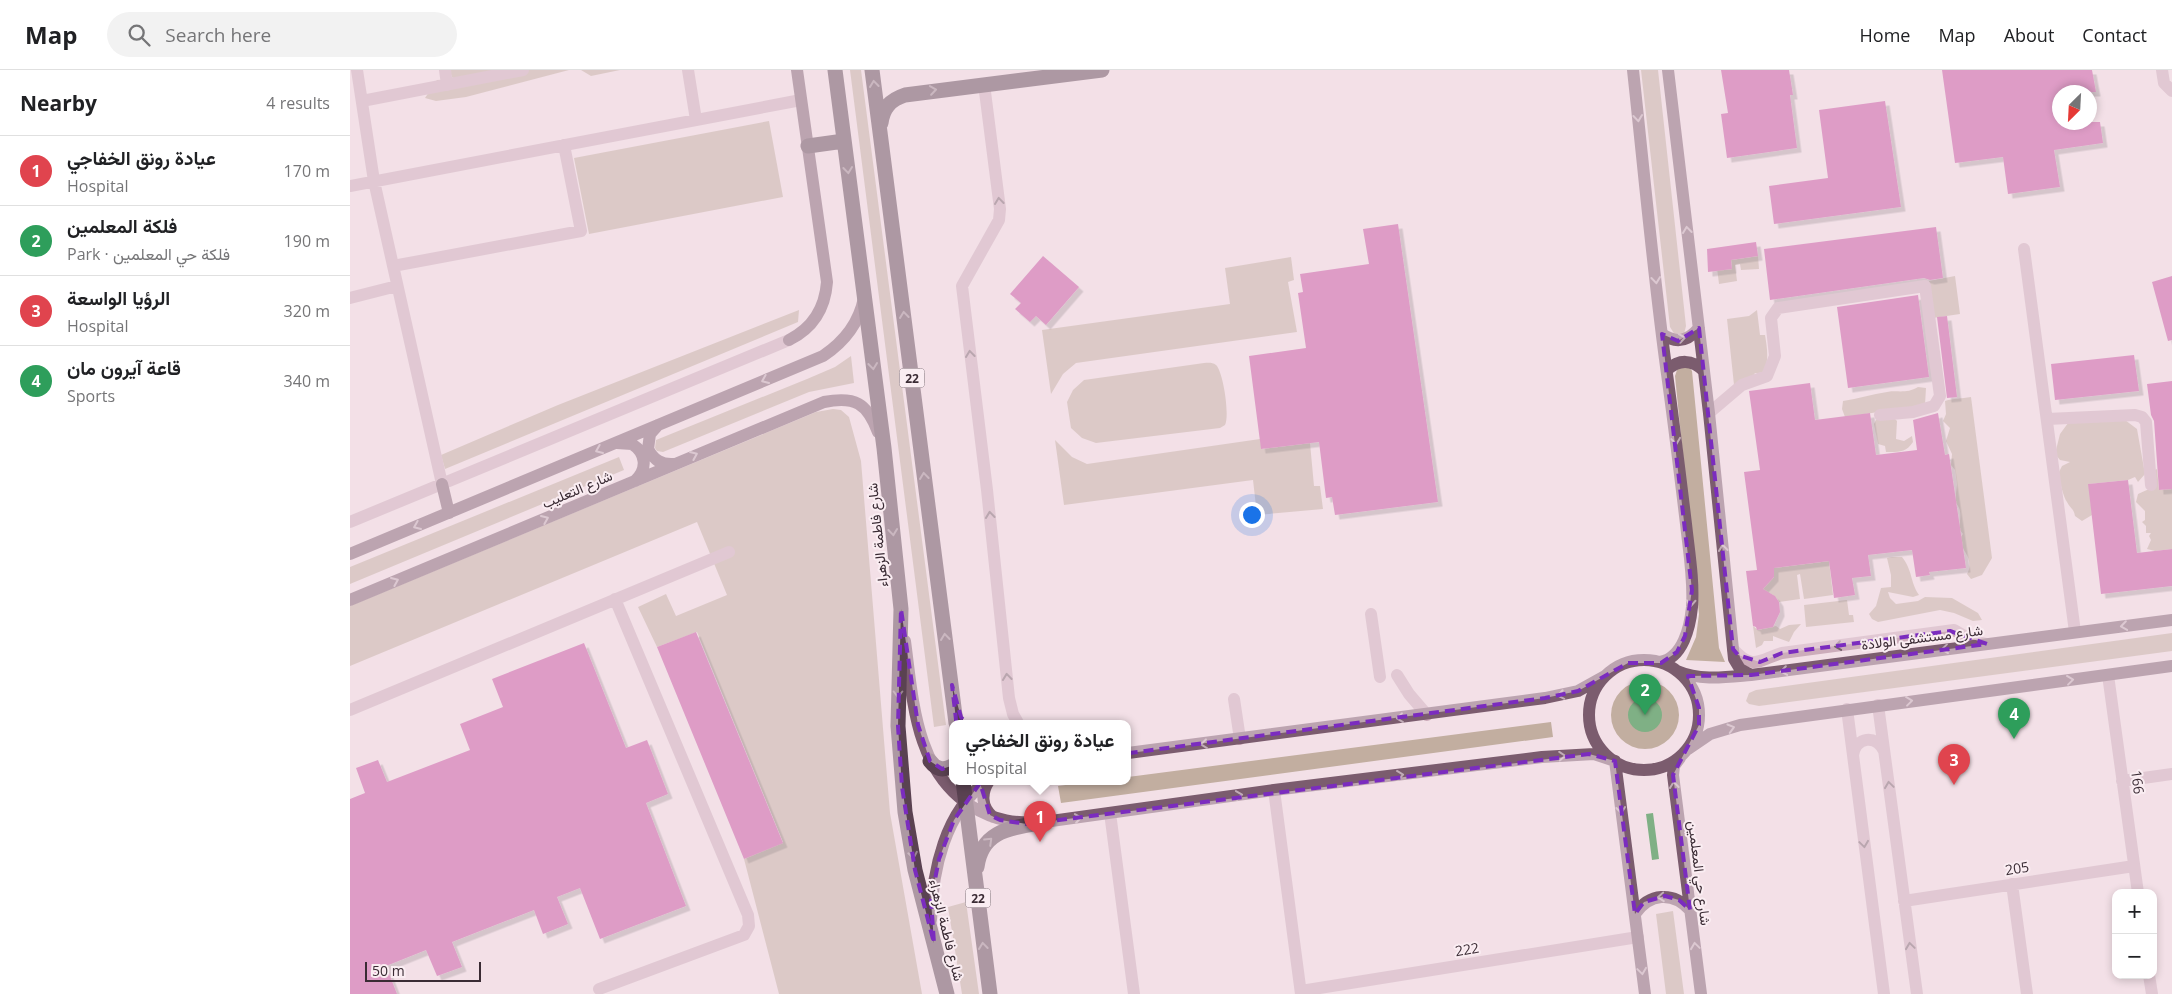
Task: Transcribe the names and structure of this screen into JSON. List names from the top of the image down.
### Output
{
  "streets": {
    "highway": ["22", "شارع فاطمة الزهراء"],
    "main road": ["شارع التعليب", "شارع مستشفى الولادة", "شارع حي المعلمين"],
    "street": ["166", "205", "222"]
  },
  "crossings": [
    ["شارع التعليب", "شارع فاطمة الزهراء"],
    ["شارع مستشفى الولادة", "شارع حي المعلمين"],
    ["166", "205"]
  ],
  "scale_bar": "50 m",
  "north": "bottom left",
  "page": {
    "header": "Map",
    "search": "Search here",
    "nav": [
      "Home",
      "Map",
      "About",
      "Contact"
    ],
    "heading": ["Nearby", "4 results"],
    "list": [
      {
        "mark": "1",
        "name": "عيادة رونق الخفاجي",
        "note": "Hospital",
        "value": "170 m"
      },
      {
        "mark": "2",
        "name": "فلكة المعلمين",
        "note": "Park · فلكة حي المعلمين",
        "value": "190 m"
      },
      {
        "mark": "3",
        "name": "الرؤيا الواسعة",
        "note": "Hospital",
        "value": "320 m"
      },
      {
        "mark": "4",
        "name": "قاعة آيرون مان",
        "note": "Sports",
        "value": "340 m"
      }
    ],
    "pins": [
      "2",
      "4",
      "3",
      "1"
    ],
    "popup": ["عيادة رونق الخفاجي", "Hospital"],
    "map_buttons": ["+", "−"],
    "scale": "50 m"
  }
}
